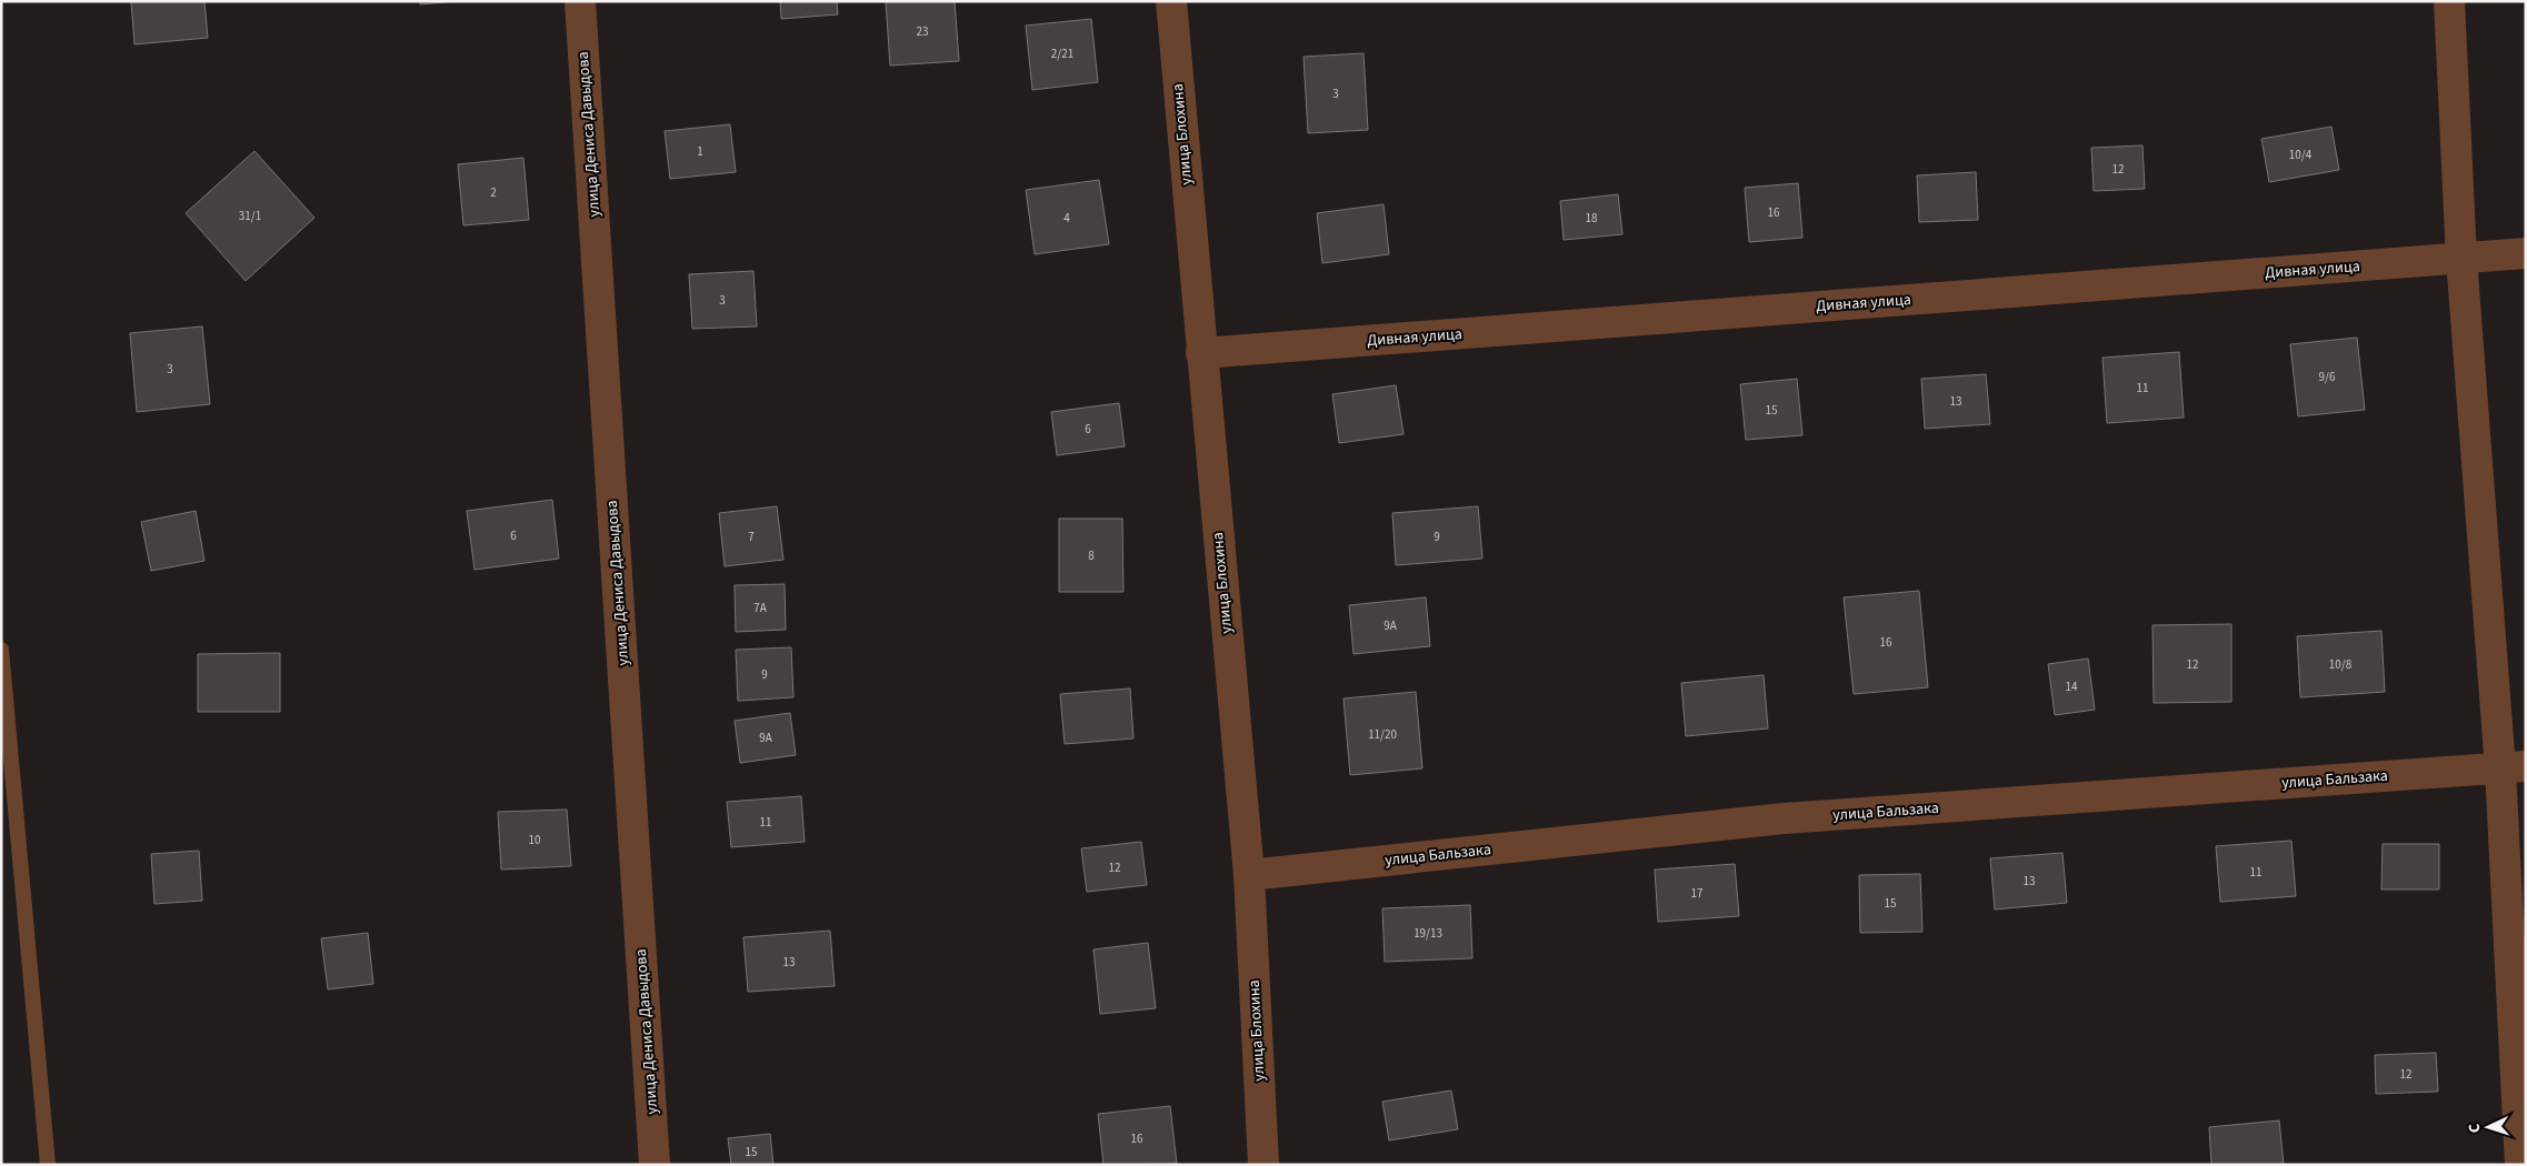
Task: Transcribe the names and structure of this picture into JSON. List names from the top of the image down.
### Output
{
  "streets": {
    "street": [
      "улица Дениса Давыдова",
      "улица Блохина",
      "Дивная улица",
      "улица Бальзака"
    ]
  },
  "crossings": [
    ["улица Блохина", "Дивная улица"],
    ["улица Блохина", "улица Бальзака"]
  ],
  "house_numbers": [
    "23",
    "2/21",
    "3",
    "1",
    "10/4",
    "12",
    "2",
    "16",
    "31/1",
    "4",
    "18",
    "3",
    "3",
    "9/6",
    "11",
    "13",
    "15",
    "6",
    "6",
    "7",
    "9",
    "8",
    "7А",
    "9А",
    "16",
    "12",
    "10/8",
    "9",
    "14",
    "11/20",
    "9А",
    "11",
    "10",
    "12",
    "11",
    "13",
    "17",
    "15",
    "19/13",
    "13",
    "12",
    "16",
    "15"
  ],
  "north": "left"
}
